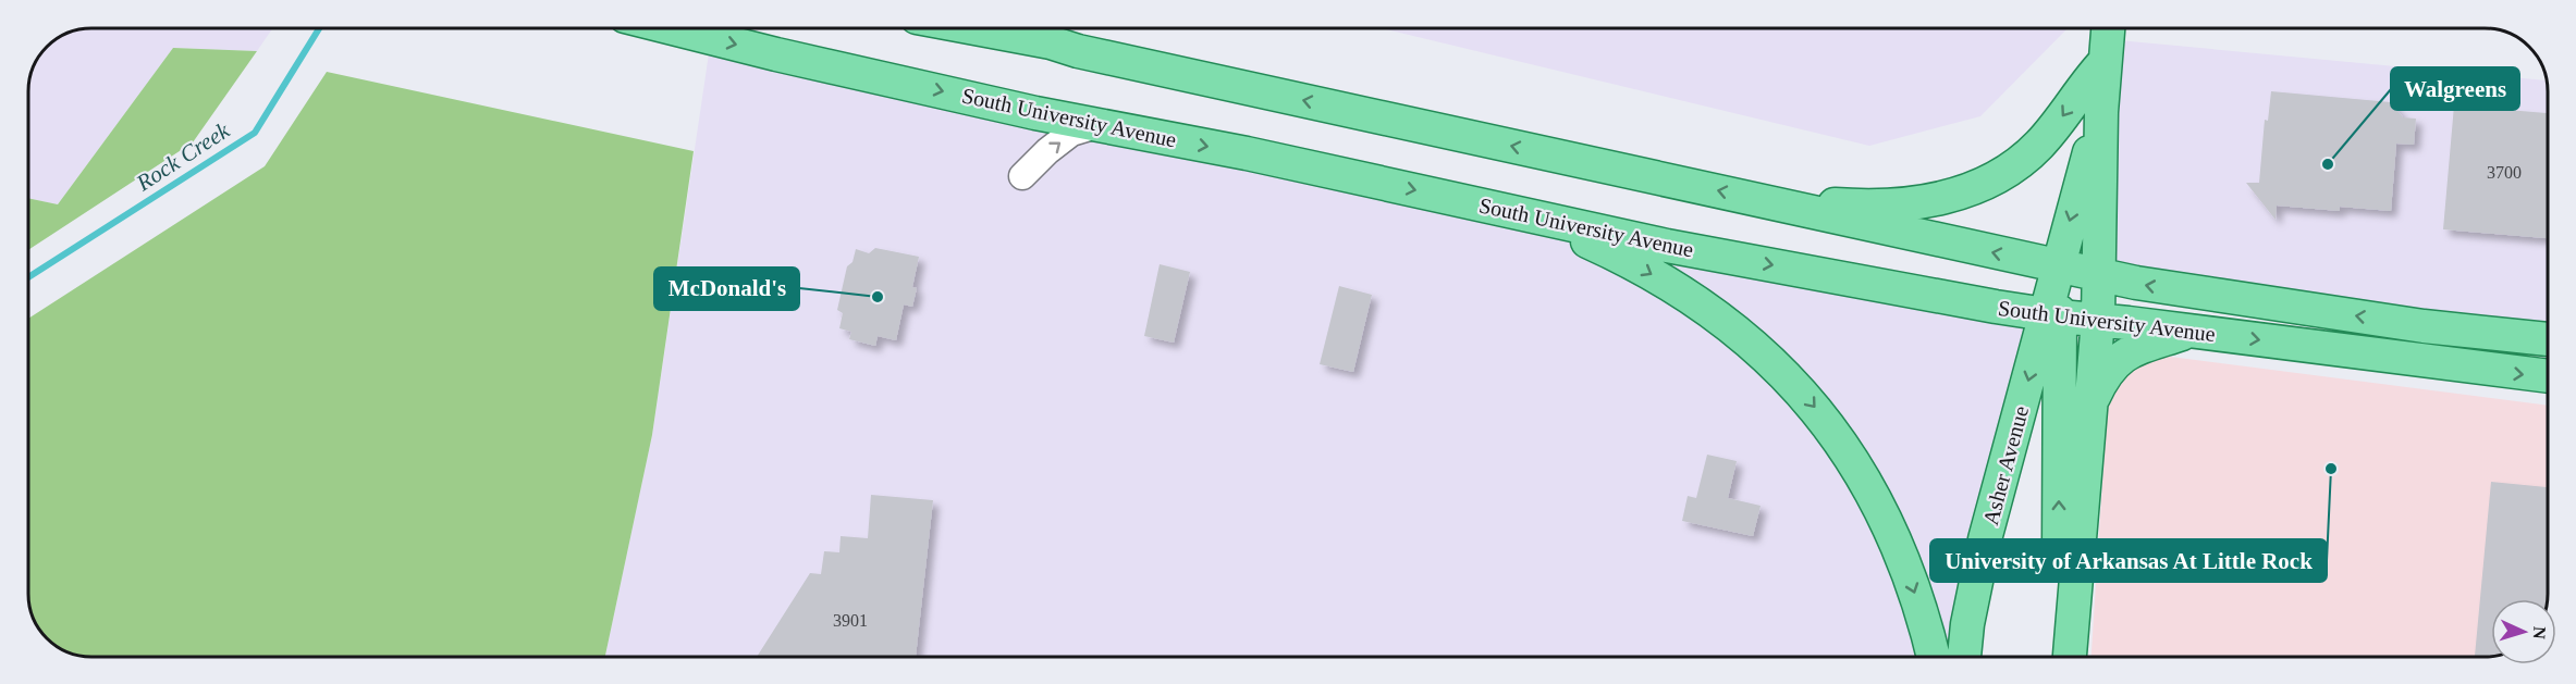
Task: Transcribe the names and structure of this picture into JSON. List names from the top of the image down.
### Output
{
  "streets": {
    "main road": ["South University Avenue", "Asher Avenue"]
  },
  "crossings": [
    ["South University Avenue", "Asher Avenue"]
  ],
  "water": ["Rock Creek"],
  "places": ["Walgreens", "McDonald's", "University of Arkansas At Little Rock"],
  "house_numbers": ["3700", "3901"],
  "north": "right"
}
